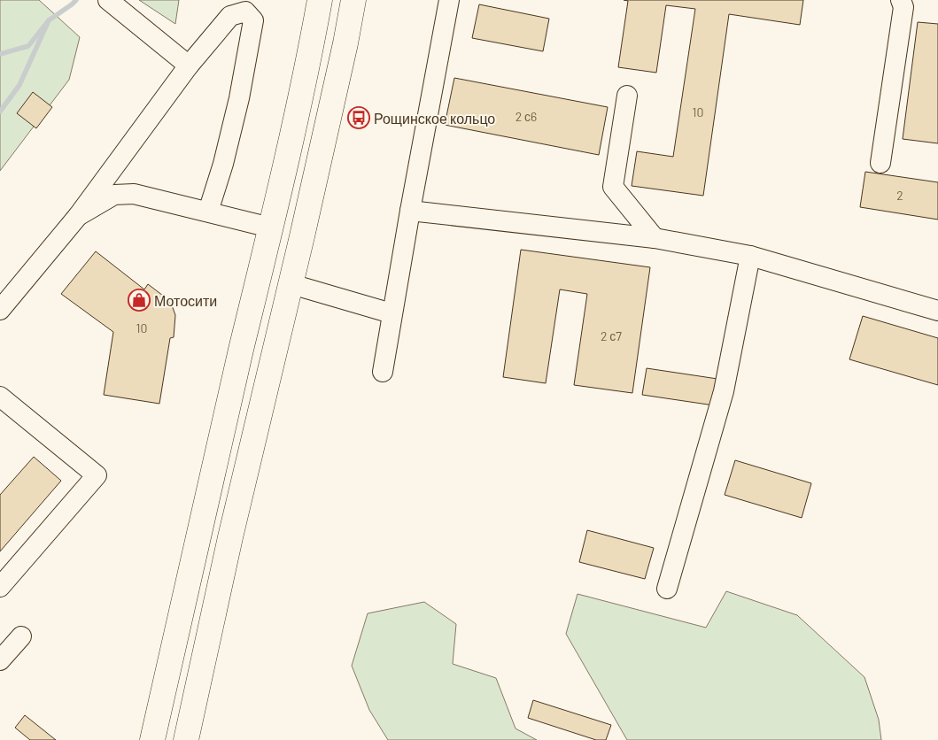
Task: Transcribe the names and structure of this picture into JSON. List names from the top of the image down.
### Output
{
  "places": {
    "bus stop": ["Рощинское кольцо"],
    "shop": ["Мотосити"]
  },
  "house_numbers": [
    "10",
    "2 с6",
    "2",
    "10",
    "2 с7"
  ]
}
